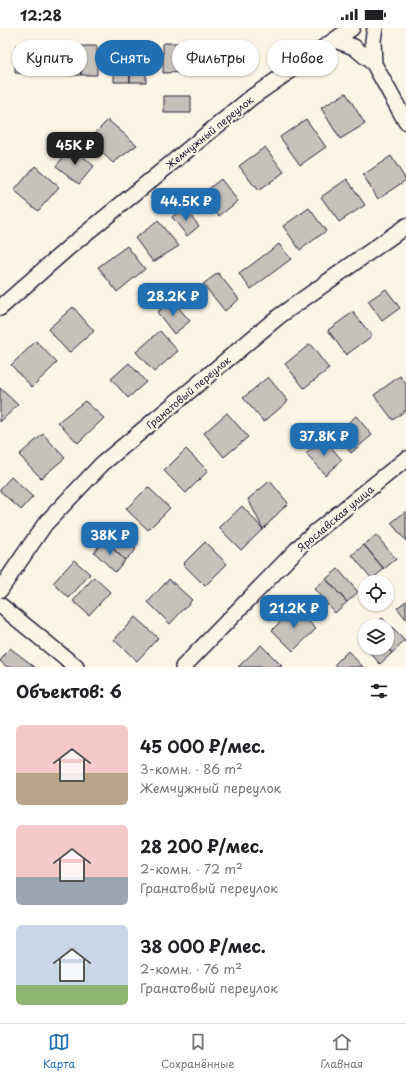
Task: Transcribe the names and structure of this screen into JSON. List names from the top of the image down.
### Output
{
  "streets": {
    "street": ["Жемчужный переулок", "Гранатовый переулок", "Ярославская улица"]
  },
  "page": {
    "status": "12:28",
    "chip": [
      "Купить",
      "Снять",
      "Фильтры",
      "Новое"
    ],
    "price": [
      "45K ₽",
      "44.5K ₽",
      "28.2K ₽",
      "37.8K ₽",
      "38K ₽",
      "21.2K ₽"
    ],
    "heading": "Объектов: 6",
    "list": [
      {
        "name": "45 000 ₽/мес.",
        "note": "3-комн. · 86 m² · Жемчужный переулок"
      },
      {
        "name": "28 200 ₽/мес.",
        "note": "2-комн. · 72 m² · Гранатовый переулок"
      },
      {
        "name": "38 000 ₽/мес.",
        "note": "2-комн. · 76 m² · Гранатовый переулок"
      }
    ],
    "tabs": ["Карта", "Сохранённые", "Главная"]
  }
}
